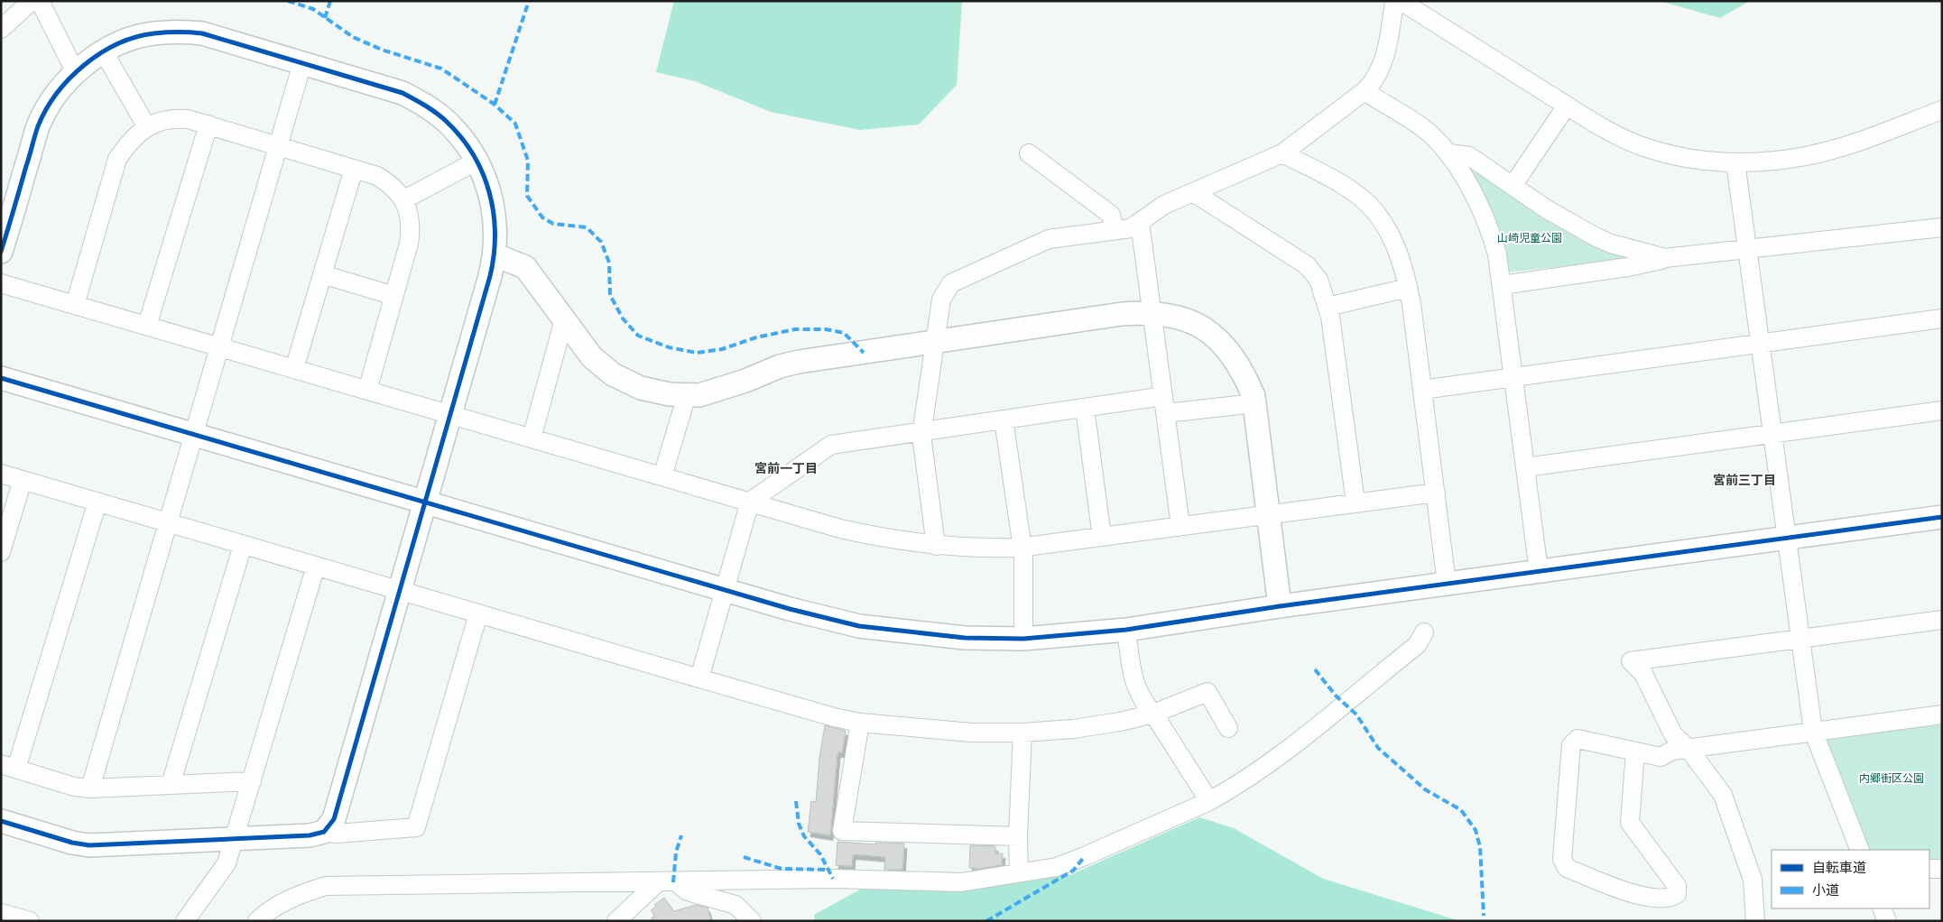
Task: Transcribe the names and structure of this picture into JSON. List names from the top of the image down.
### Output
{
  "districts": ["宮前一丁目", "宮前三丁目"],
  "parks": ["山崎児童公園", "内郷街区公園"],
  "legend": ["自転車道", "小道"]
}
